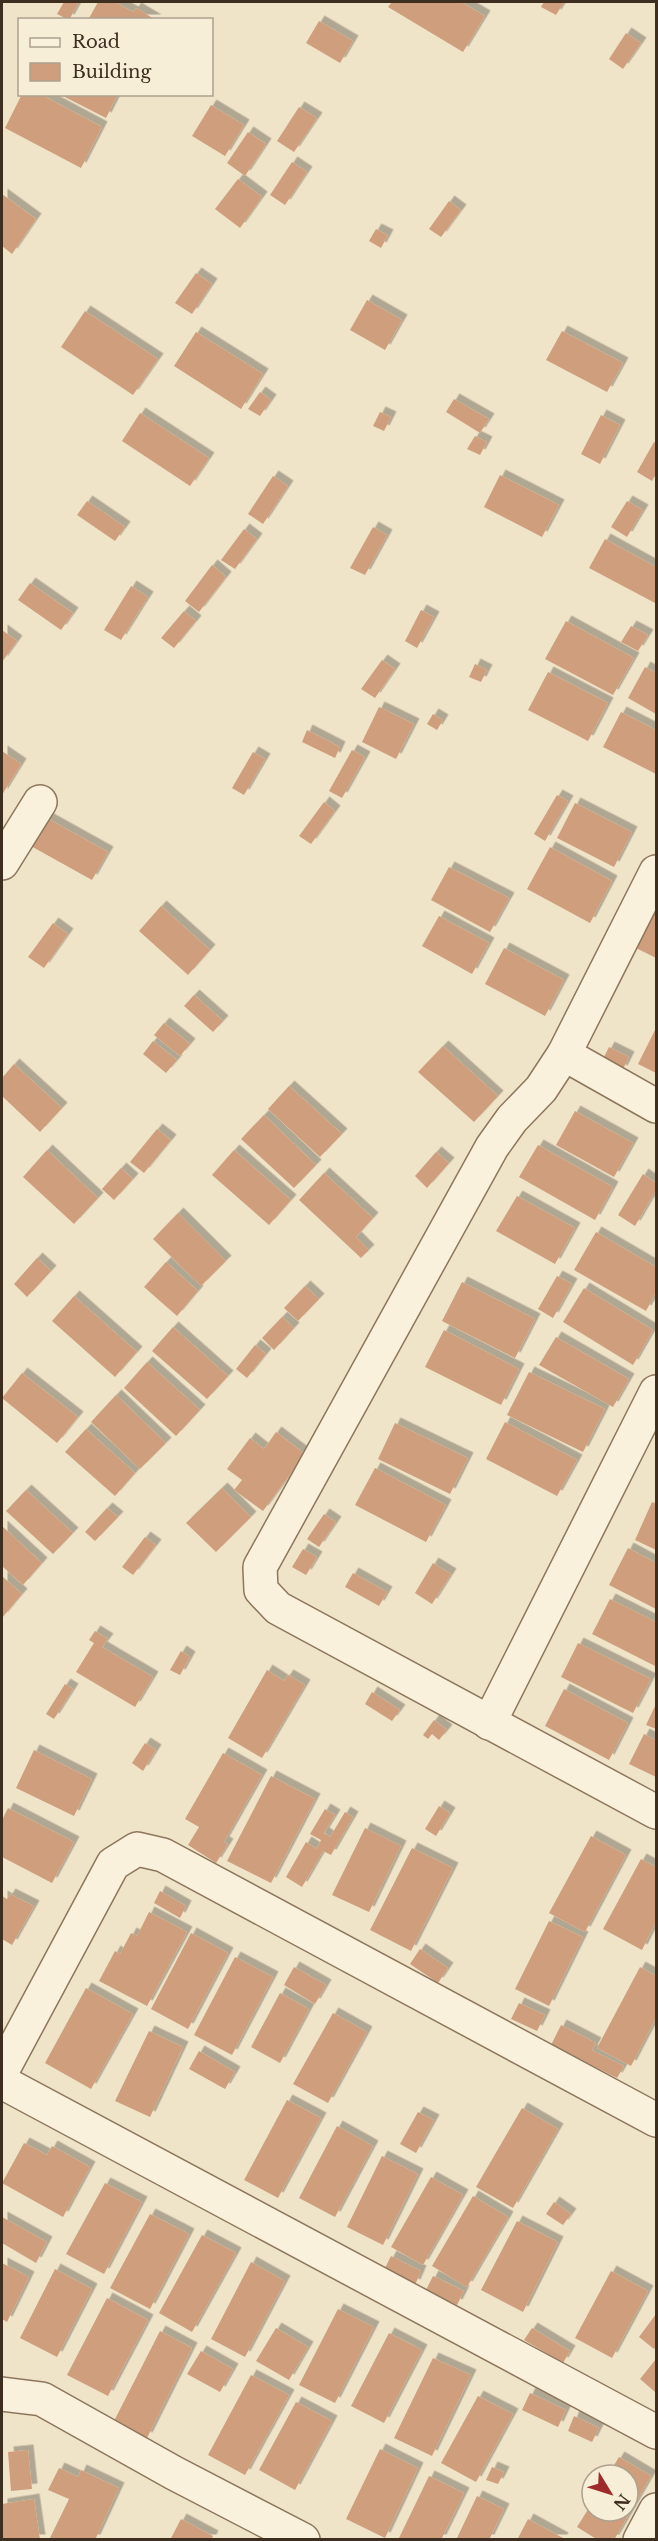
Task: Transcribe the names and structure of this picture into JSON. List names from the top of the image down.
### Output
{
  "legend": ["Road", "Building"],
  "north": "bottom right"
}
